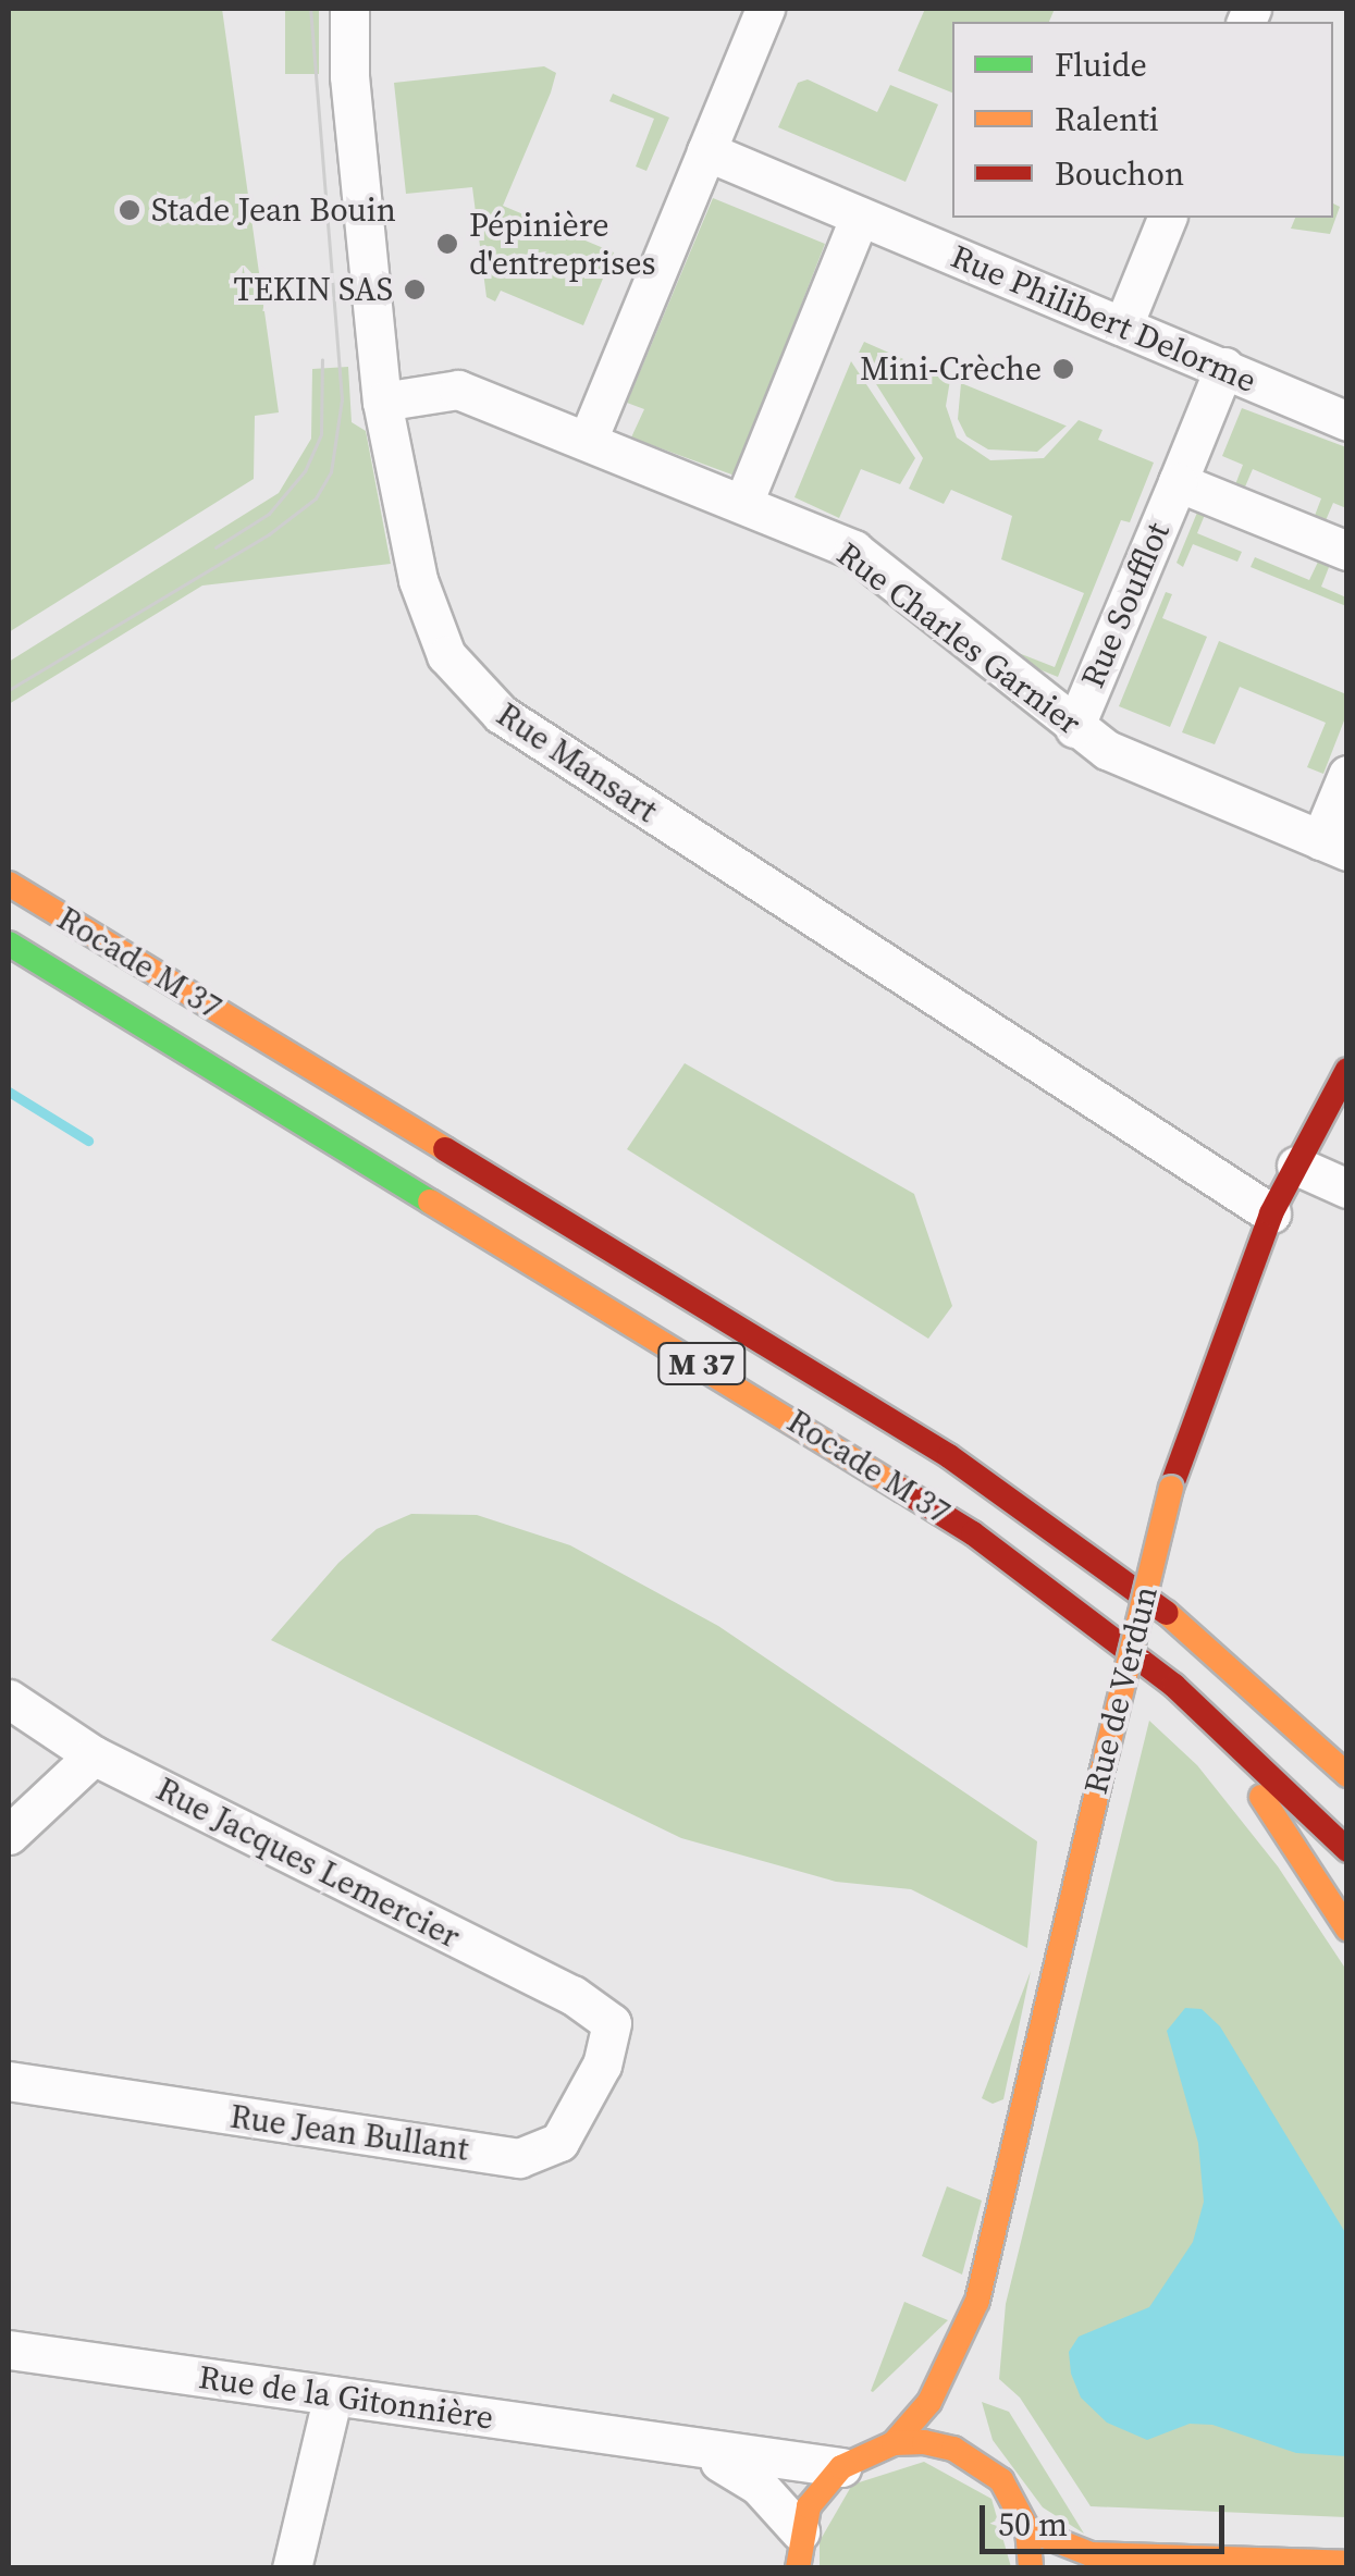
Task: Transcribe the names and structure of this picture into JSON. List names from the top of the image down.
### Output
{
  "streets": {
    "main road": ["Rocade M 37", "M 37", "Rue de Verdun"],
    "street": [
      "Rue Philibert Delorme",
      "Rue Soufflot",
      "Rue Charles Garnier",
      "Rue Mansart",
      "Rue Jacques Lemercier",
      "Rue Jean Bullant",
      "Rue de la Gitonnière"
    ]
  },
  "crossings": [
    ["Rue Philibert Delorme", "Rue Soufflot"],
    ["Rue Soufflot", "Rue Charles Garnier"],
    ["Rue Charles Garnier", "Rue Mansart"],
    ["Rue Mansart", "Rue de Verdun"],
    ["Rue Jacques Lemercier", "Rue Jean Bullant"]
  ],
  "places": [
    "Stade Jean Bouin",
    "Pépinière d'entreprises",
    "TEKIN SAS",
    "Mini-Crèche"
  ],
  "legend": ["Fluide", "Ralenti", "Bouchon"],
  "scale_bar": "50 m"
}
